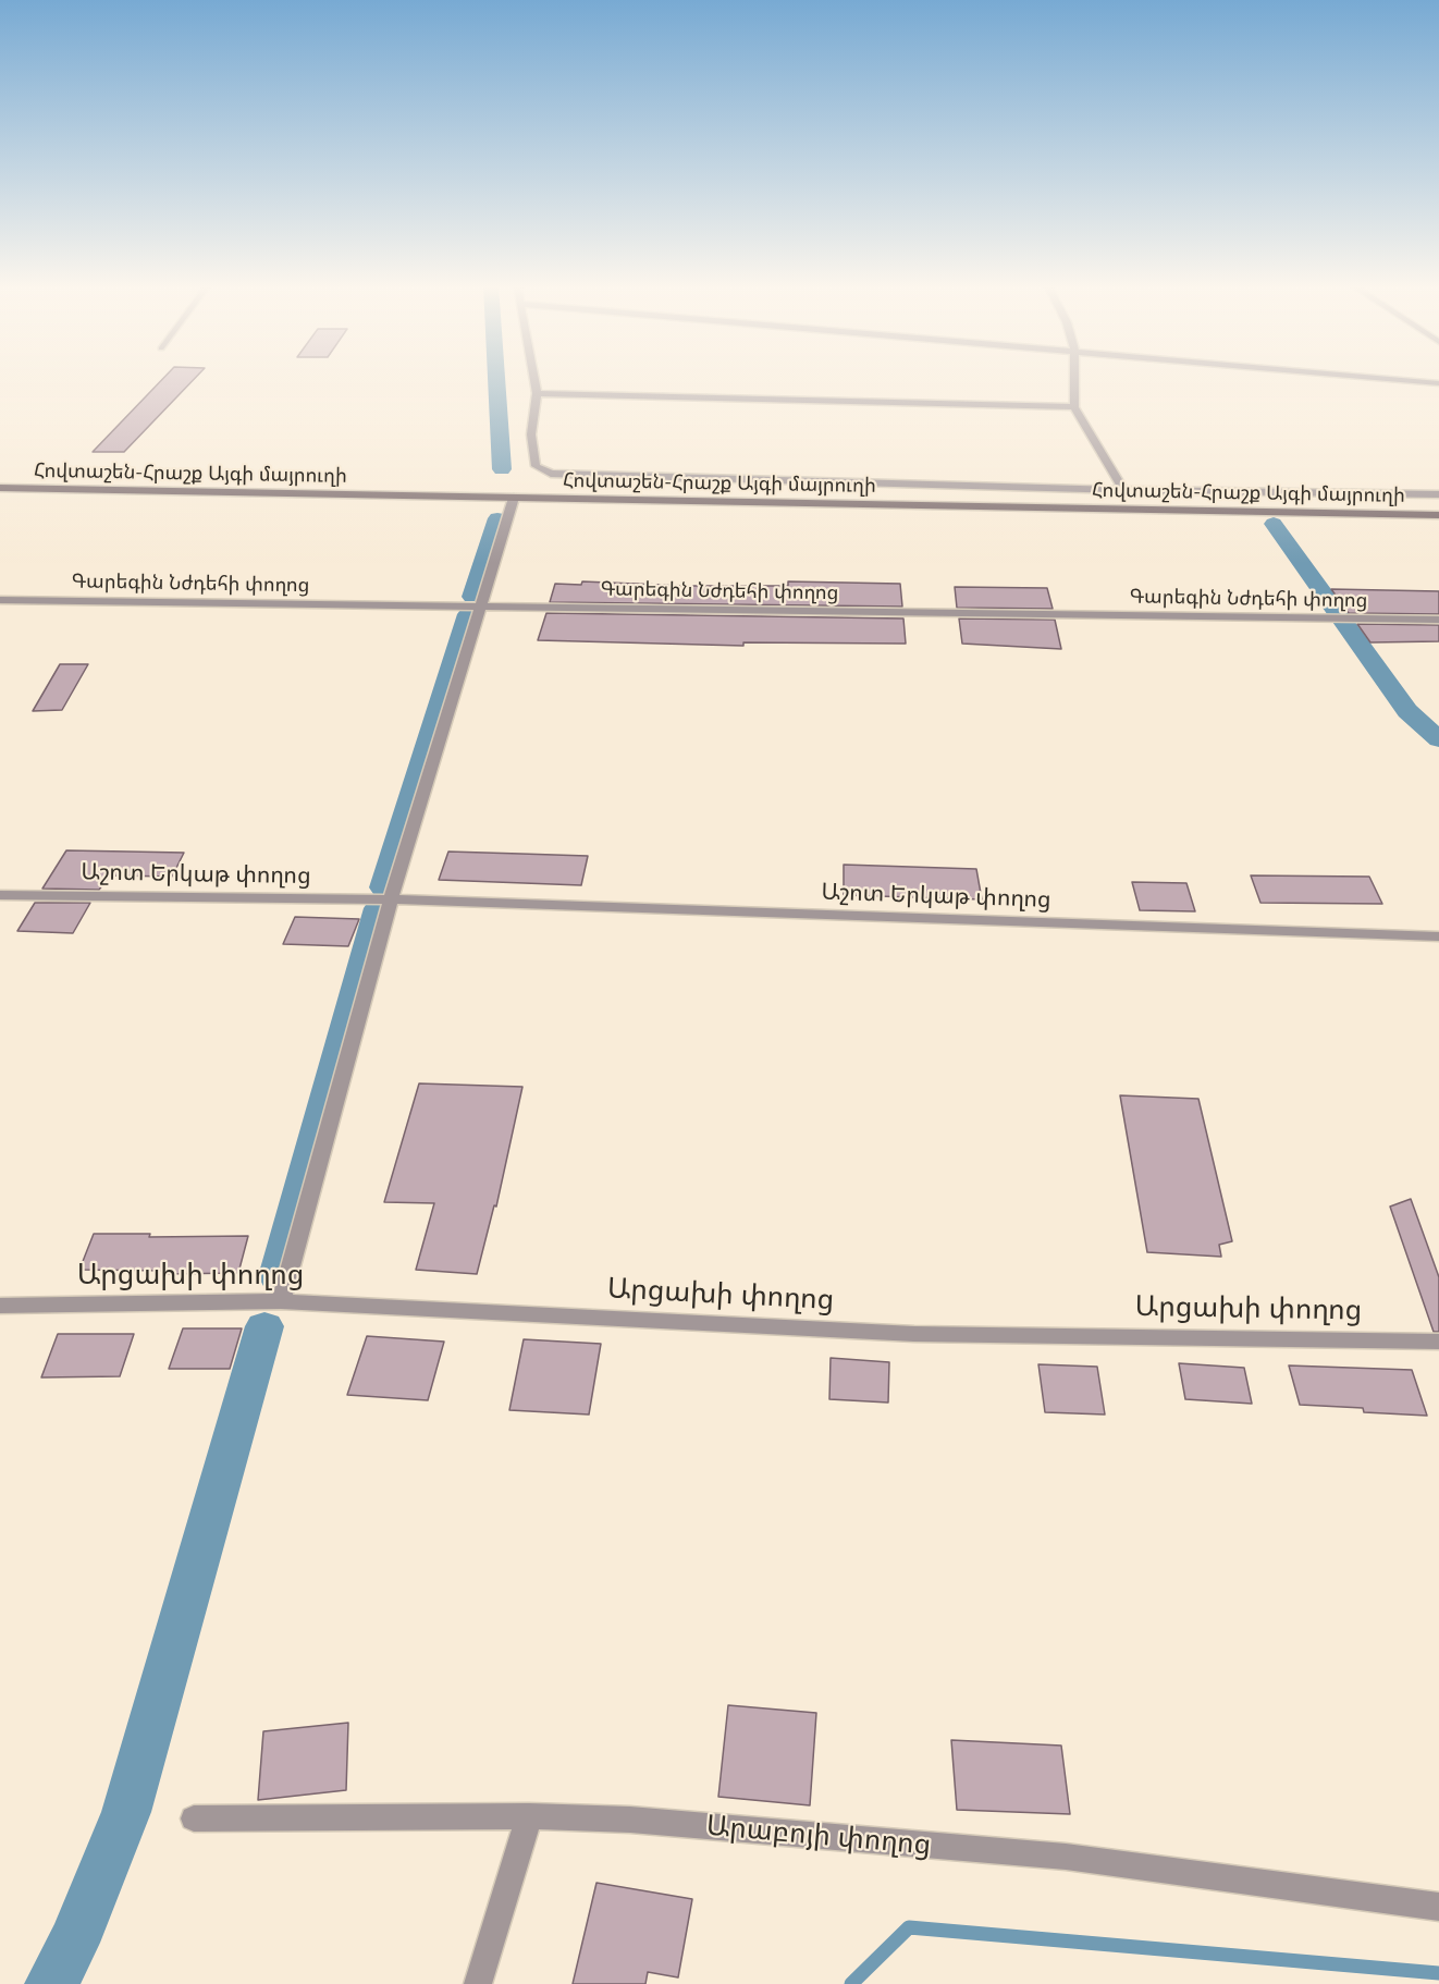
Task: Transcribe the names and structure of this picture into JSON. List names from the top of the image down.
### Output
{
  "streets": {
    "street": [
      "Հովտաշեն-Հրաշք Այգի մայրուղի",
      "Գարեգին Նժդեհի փողոց",
      "Աշոտ Երկաթ փողոց",
      "Արցախի փողոց",
      "Արաբոյի փողոց"
    ]
  }
}
